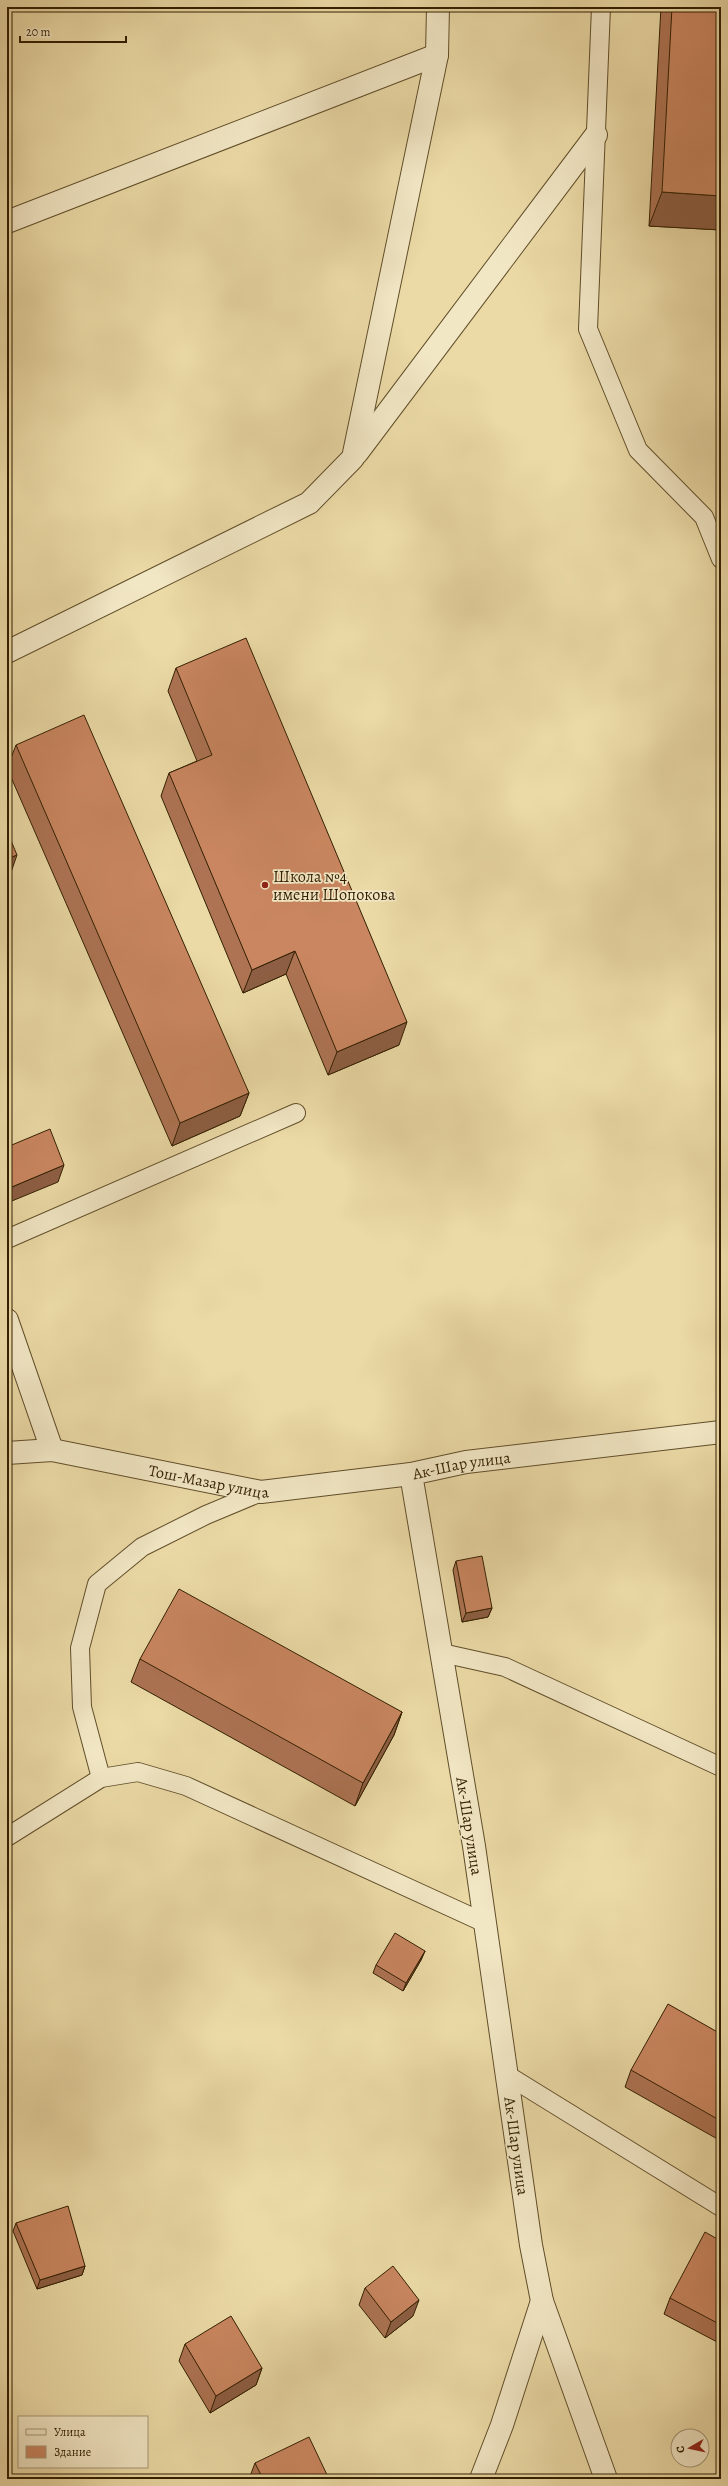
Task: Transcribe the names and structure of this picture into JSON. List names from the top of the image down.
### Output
{
  "streets": {
    "street": ["Ак-Шар улица", "Тош-Мазар улица"]
  },
  "crossings": [
    ["Ак-Шар улица", "Тош-Мазар улица"]
  ],
  "places": ["Школа №4 имени Шопокова"],
  "legend": ["Улица", "Здание"],
  "scale_bar": "20 m",
  "north": "left"
}
